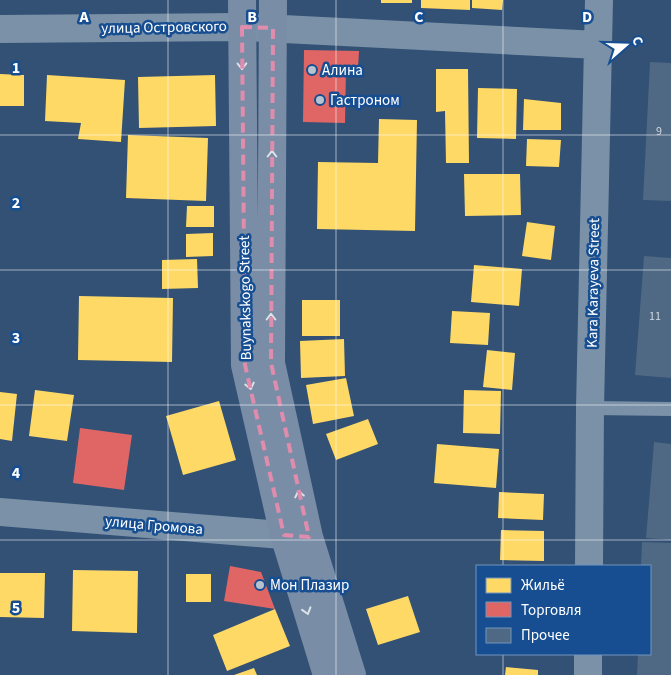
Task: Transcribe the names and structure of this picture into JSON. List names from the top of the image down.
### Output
{
  "streets": {
    "main road": ["Buynakskogo Street"],
    "street": ["улица Островского", "Kara Karayeva Street", "улица Громова"]
  },
  "crossings": [
    ["улица Островского", "Kara Karayeva Street"],
    ["улица Островского", "Buynakskogo Street"],
    ["Buynakskogo Street", "улица Громова"]
  ],
  "places": ["Алина", "Гастроном", "Мон Плазир"],
  "house_numbers": ["9", "11"],
  "legend": ["Жильё", "Торговля", "Прочее"],
  "north": "right",
  "grid": {
    "columns": [
      "A",
      "B",
      "C",
      "D"
    ],
    "rows": [
      "1",
      "2",
      "3",
      "4",
      "5"
    ]
  }
}
